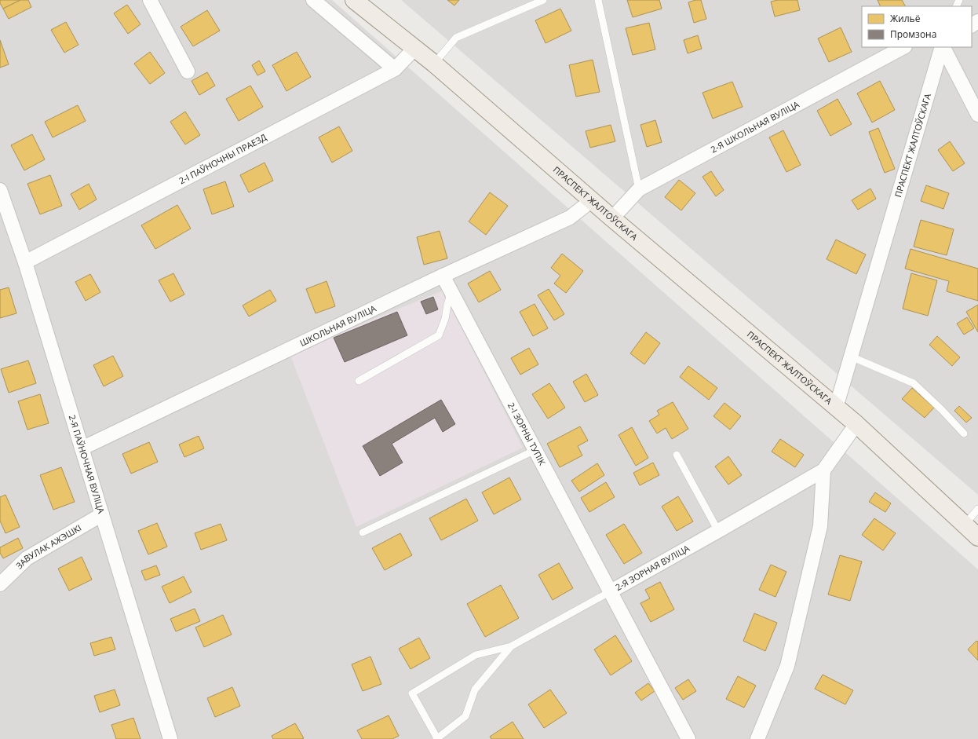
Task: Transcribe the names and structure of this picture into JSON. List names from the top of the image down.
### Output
{
  "streets": {
    "main road": ["ПРАСПЕКТ ЖАЛТОЎСКАГА"],
    "street": [
      "2-Я ШКОЛЬНАЯ ВУЛІЦА",
      "2-І ПАЎНОЧНЫ ПРАЕЗД",
      "ШКОЛЬНАЯ ВУЛІЦА",
      "2-І ЗОРНЫ ТУПІК",
      "2-Я ПАЎНОЧНАЯ ВУЛІЦА",
      "ЗАВУЛАК АЖЭШКІ",
      "2-Я ЗОРНАЯ ВУЛІЦА"
    ]
  },
  "crossings": [
    ["2-Я ШКОЛЬНАЯ ВУЛІЦА", "ПРАСПЕКТ ЖАЛТОЎСКАГА"],
    ["ПРАСПЕКТ ЖАЛТОЎСКАГА", "2-І ПАЎНОЧНЫ ПРАЕЗД"],
    ["ПРАСПЕКТ ЖАЛТОЎСКАГА", "ШКОЛЬНАЯ ВУЛІЦА"],
    ["ПРАСПЕКТ ЖАЛТОЎСКАГА", "2-Я ЗОРНАЯ ВУЛІЦА"],
    ["2-І ПАЎНОЧНЫ ПРАЕЗД", "2-Я ПАЎНОЧНАЯ ВУЛІЦА"],
    ["ШКОЛЬНАЯ ВУЛІЦА", "2-І ЗОРНЫ ТУПІК"],
    ["ШКОЛЬНАЯ ВУЛІЦА", "2-Я ПАЎНОЧНАЯ ВУЛІЦА"],
    ["2-І ЗОРНЫ ТУПІК", "2-Я ЗОРНАЯ ВУЛІЦА"],
    ["2-Я ПАЎНОЧНАЯ ВУЛІЦА", "ЗАВУЛАК АЖЭШКІ"]
  ],
  "legend": ["Жильё", "Промзона"]
}
